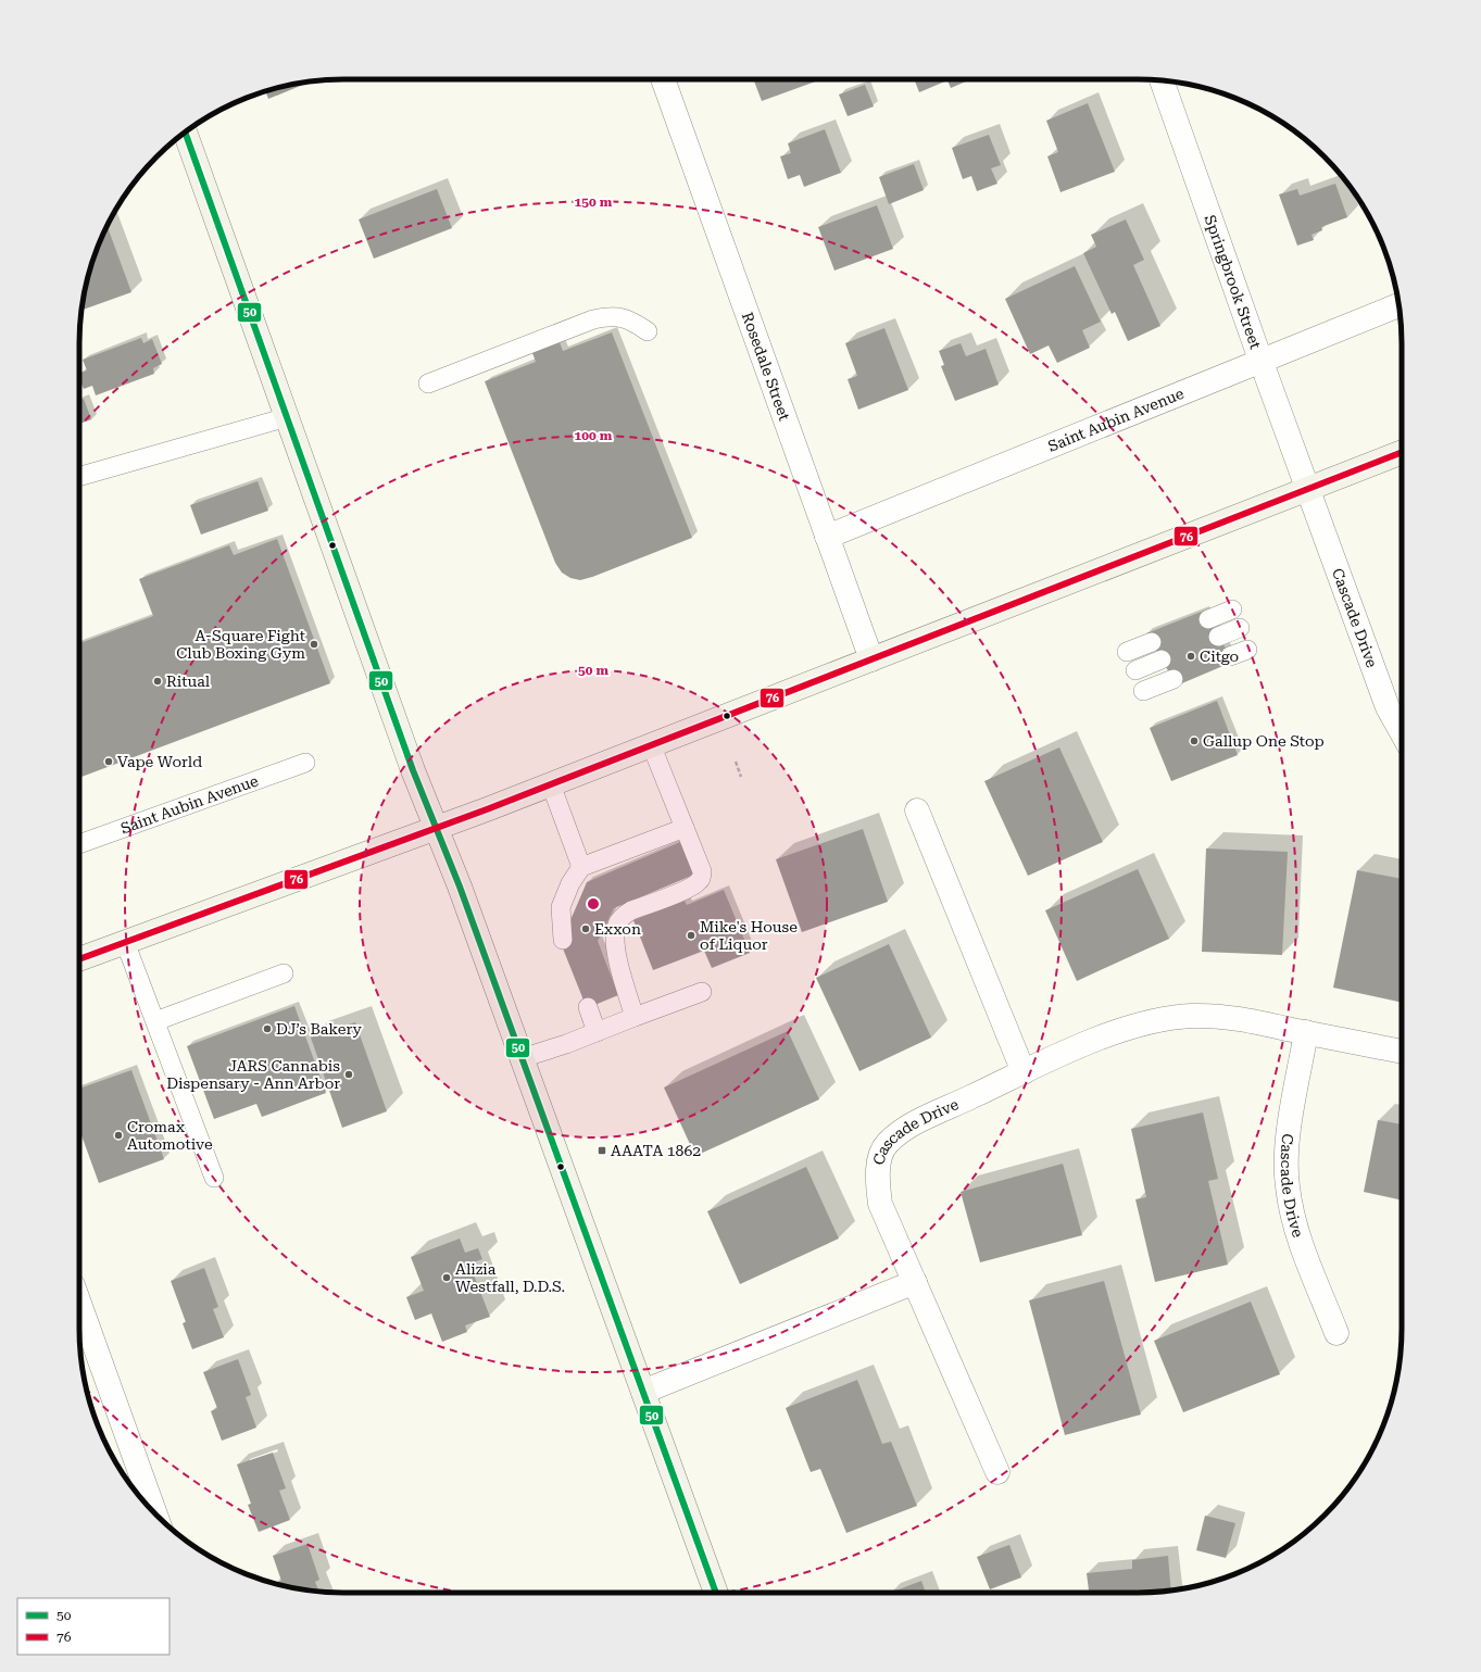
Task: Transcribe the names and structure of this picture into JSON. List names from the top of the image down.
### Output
{
  "streets": {
    "street": [
      "Springbrook Street",
      "Rosedale Street",
      "Saint Aubin Avenue",
      "Cascade Drive"
    ]
  },
  "crossings": [
    ["Springbrook Street", "Saint Aubin Avenue"],
    ["Springbrook Street", "Cascade Drive"],
    ["Rosedale Street", "Saint Aubin Avenue"]
  ],
  "places": {
    "other": [
      "A-Square Fight Club Boxing Gym",
      "Citgo",
      "Ritual",
      "Gallup One Stop",
      "Vape World",
      "Exxon",
      "Mike's House of Liquor",
      "DJ’s Bakery",
      "JARS Cannabis Dispensary - Ann Arbor",
      "Cromax Automotive",
      "Alizia Westfall, D.D.S."
    ],
    "transit": ["AAATA 1862"]
  },
  "lines": ["transit line 50", "transit line 76"],
  "legend": ["50", "76"],
  "rings": ["150 m", "100 m", "50 m"]
}
